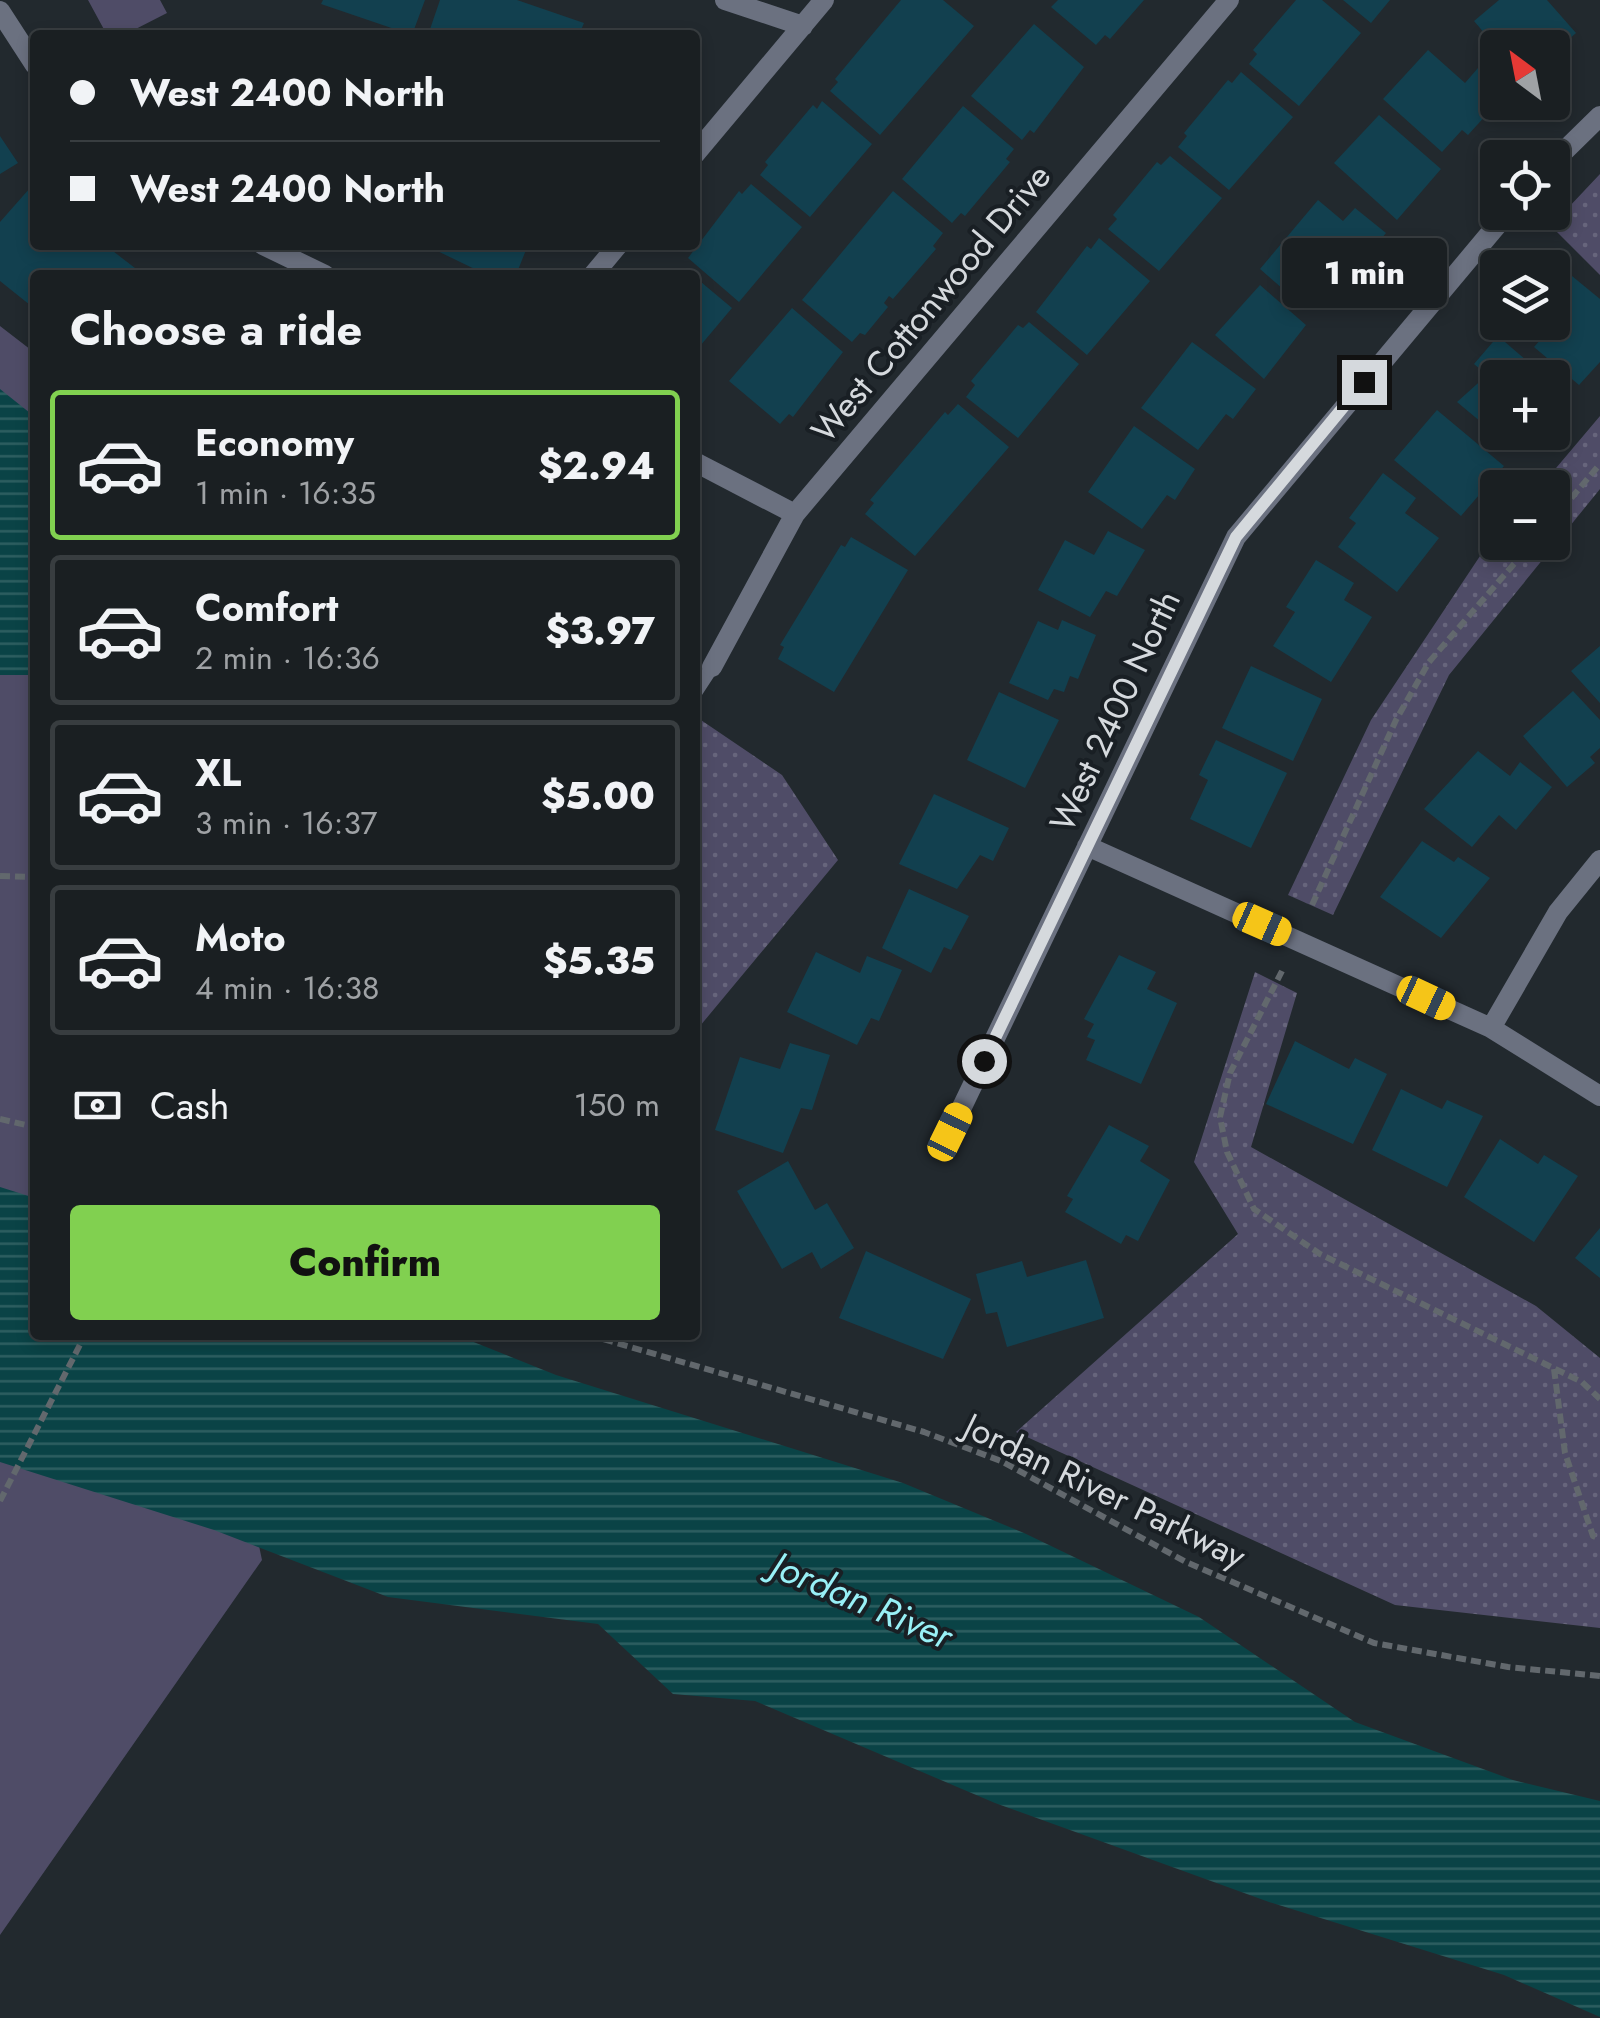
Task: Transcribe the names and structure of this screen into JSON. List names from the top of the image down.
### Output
{
  "streets": {
    "street": ["West Cottonwood Drive", "West 2400 North"],
    "path": ["Jordan River Parkway"]
  },
  "water": ["Jordan River"],
  "north": "top left",
  "page": {
    "map_buttons": ["+", "−"],
    "banner": ["West 2400 North", "West 2400 North"],
    "bubble": "1 min",
    "heading": "Choose a ride",
    "list": [
      {
        "name": "Economy",
        "note": "1 min · 16:35",
        "value": "$2.94"
      },
      {
        "name": "Comfort",
        "note": "2 min · 16:36",
        "value": "$3.97"
      },
      {
        "name": "XL",
        "note": "3 min · 16:37",
        "value": "$5.00"
      },
      {
        "name": "Moto",
        "note": "4 min · 16:38",
        "value": "$5.35"
      }
    ],
    "pay": ["Cash", "150 m"],
    "buttons": "Confirm"
  }
}
